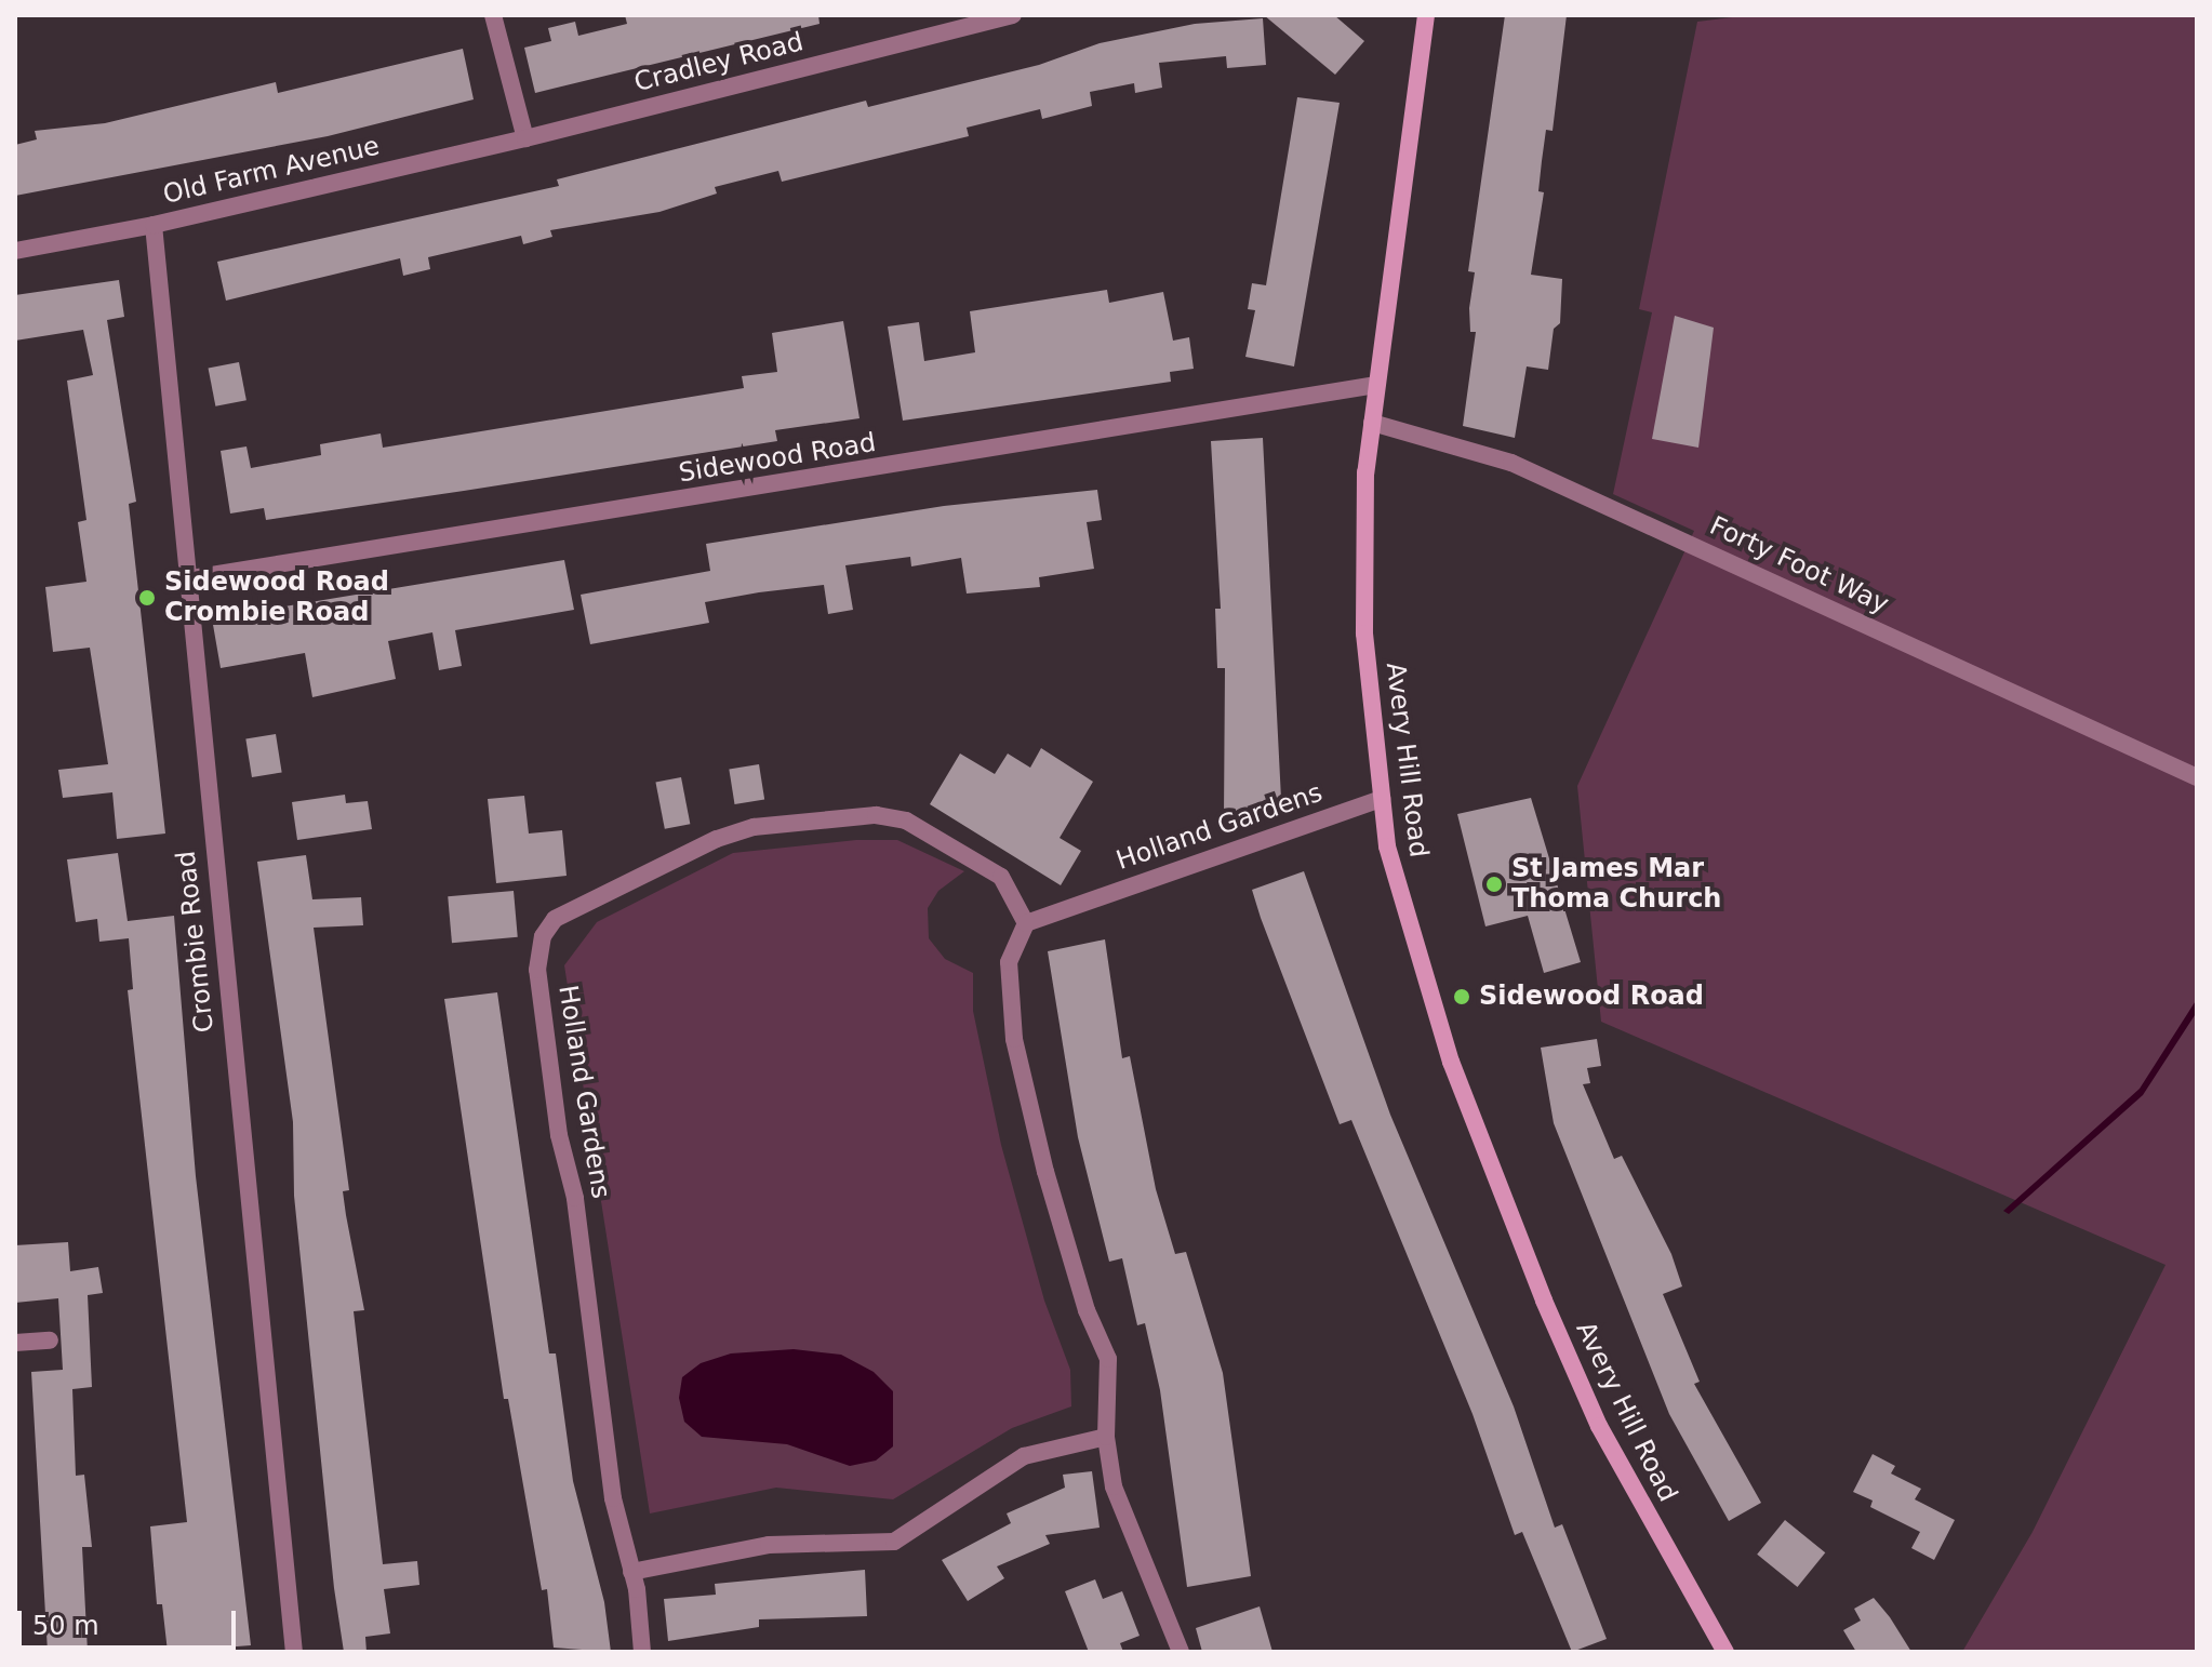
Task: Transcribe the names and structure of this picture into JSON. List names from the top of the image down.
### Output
{
  "streets": {
    "street": [
      "Cradley Road",
      "Old Farm Avenue",
      "Sidewood Road",
      "Forty Foot Way",
      "Avery Hill Road",
      "Holland Gardens",
      "Crombie Road"
    ]
  },
  "crossings": [
    ["Cradley Road", "Old Farm Avenue"],
    ["Old Farm Avenue", "Crombie Road"],
    ["Sidewood Road", "Avery Hill Road"],
    ["Sidewood Road", "Crombie Road"],
    ["Forty Foot Way", "Avery Hill Road"],
    ["Avery Hill Road", "Holland Gardens"]
  ],
  "places": ["Sidewood Road Crombie Road", "St James Mar Thoma Church", "Sidewood Road"],
  "scale_bar": "50 m"
}
